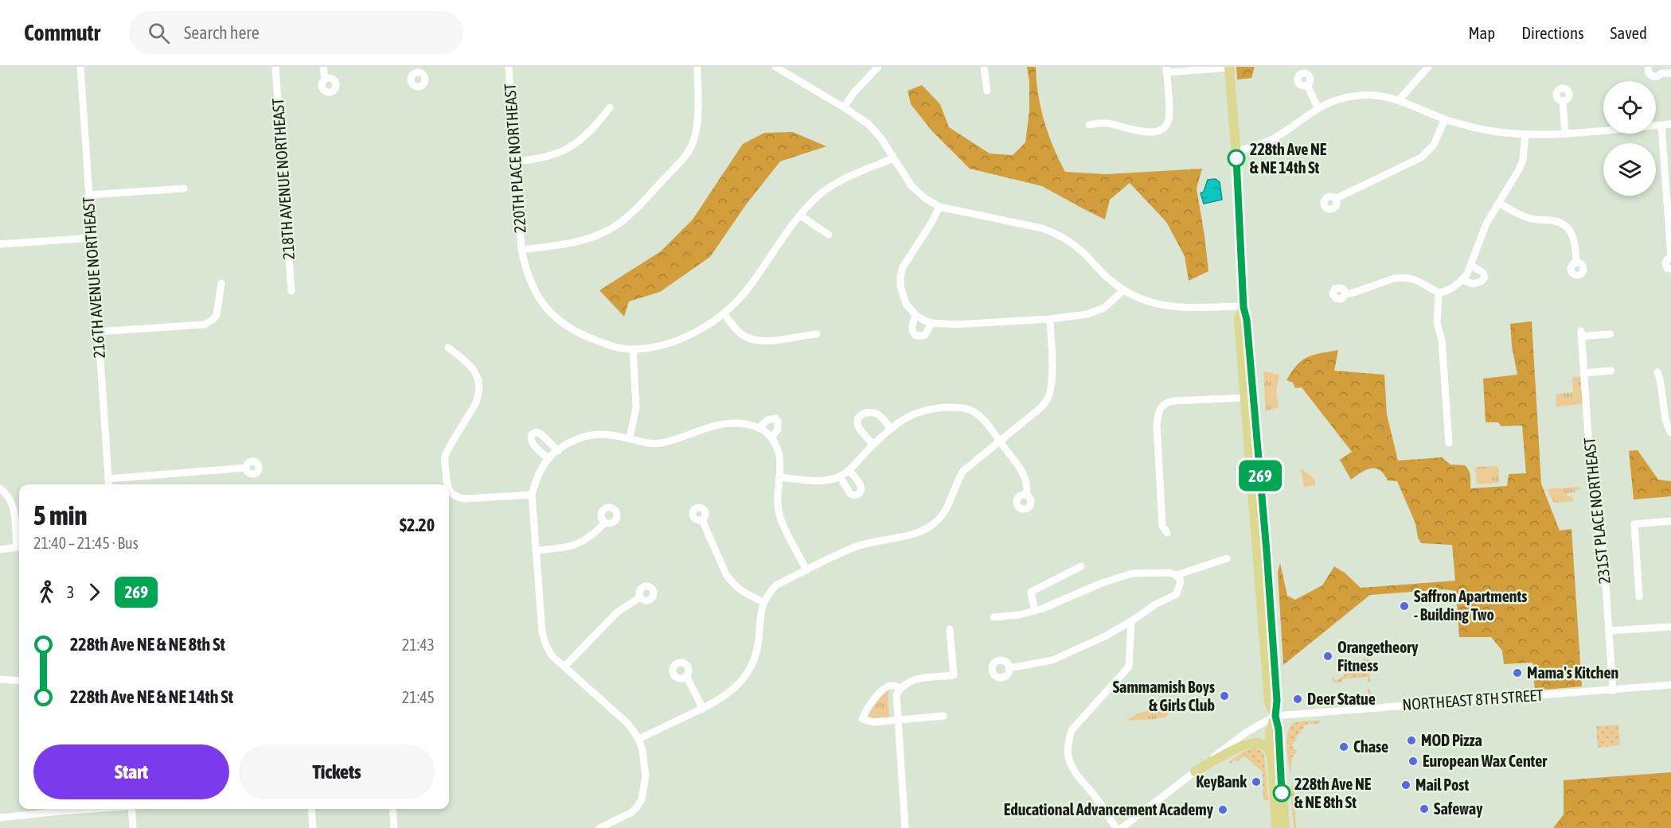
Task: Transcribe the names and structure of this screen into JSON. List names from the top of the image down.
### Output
{
  "streets": {
    "street": [
      "220TH PLACE NORTHEAST",
      "218TH AVENUE NORTHEAST",
      "216TH AVENUE NORTHEAST",
      "231ST PLACE NORTHEAST",
      "NORTHEAST 8TH STREET"
    ]
  },
  "crossings": [
    ["231ST PLACE NORTHEAST", "NORTHEAST 8TH STREET"]
  ],
  "places": [
    "228th Ave NE & NE 14th St",
    "Saffron Apartments - Building Two",
    "Orangetheory Fitness",
    "Mama's Kitchen",
    "Sammamish Boys & Girls Club",
    "Deer Statue",
    "MOD Pizza",
    "Chase",
    "European Wax Center",
    "KeyBank",
    "Mail Post",
    "228th Ave NE & NE 8th St",
    "Safeway",
    "Educational Advancement Academy"
  ],
  "lines": ["bus line 269"],
  "page": {
    "header": "Commutr",
    "search": "Search here",
    "nav": ["Map", "Directions", "Saved"],
    "on_map": "269",
    "heading": ["5 min", "21:40 – 21:45 · Bus", "$2.20"],
    "legs": ["3", "269"],
    "list": [
      {
        "name": "228th Ave NE & NE 8th St",
        "value": "21:43"
      },
      {
        "name": "228th Ave NE & NE 14th St",
        "value": "21:45"
      }
    ],
    "buttons": ["Start", "Tickets"]
  }
}
